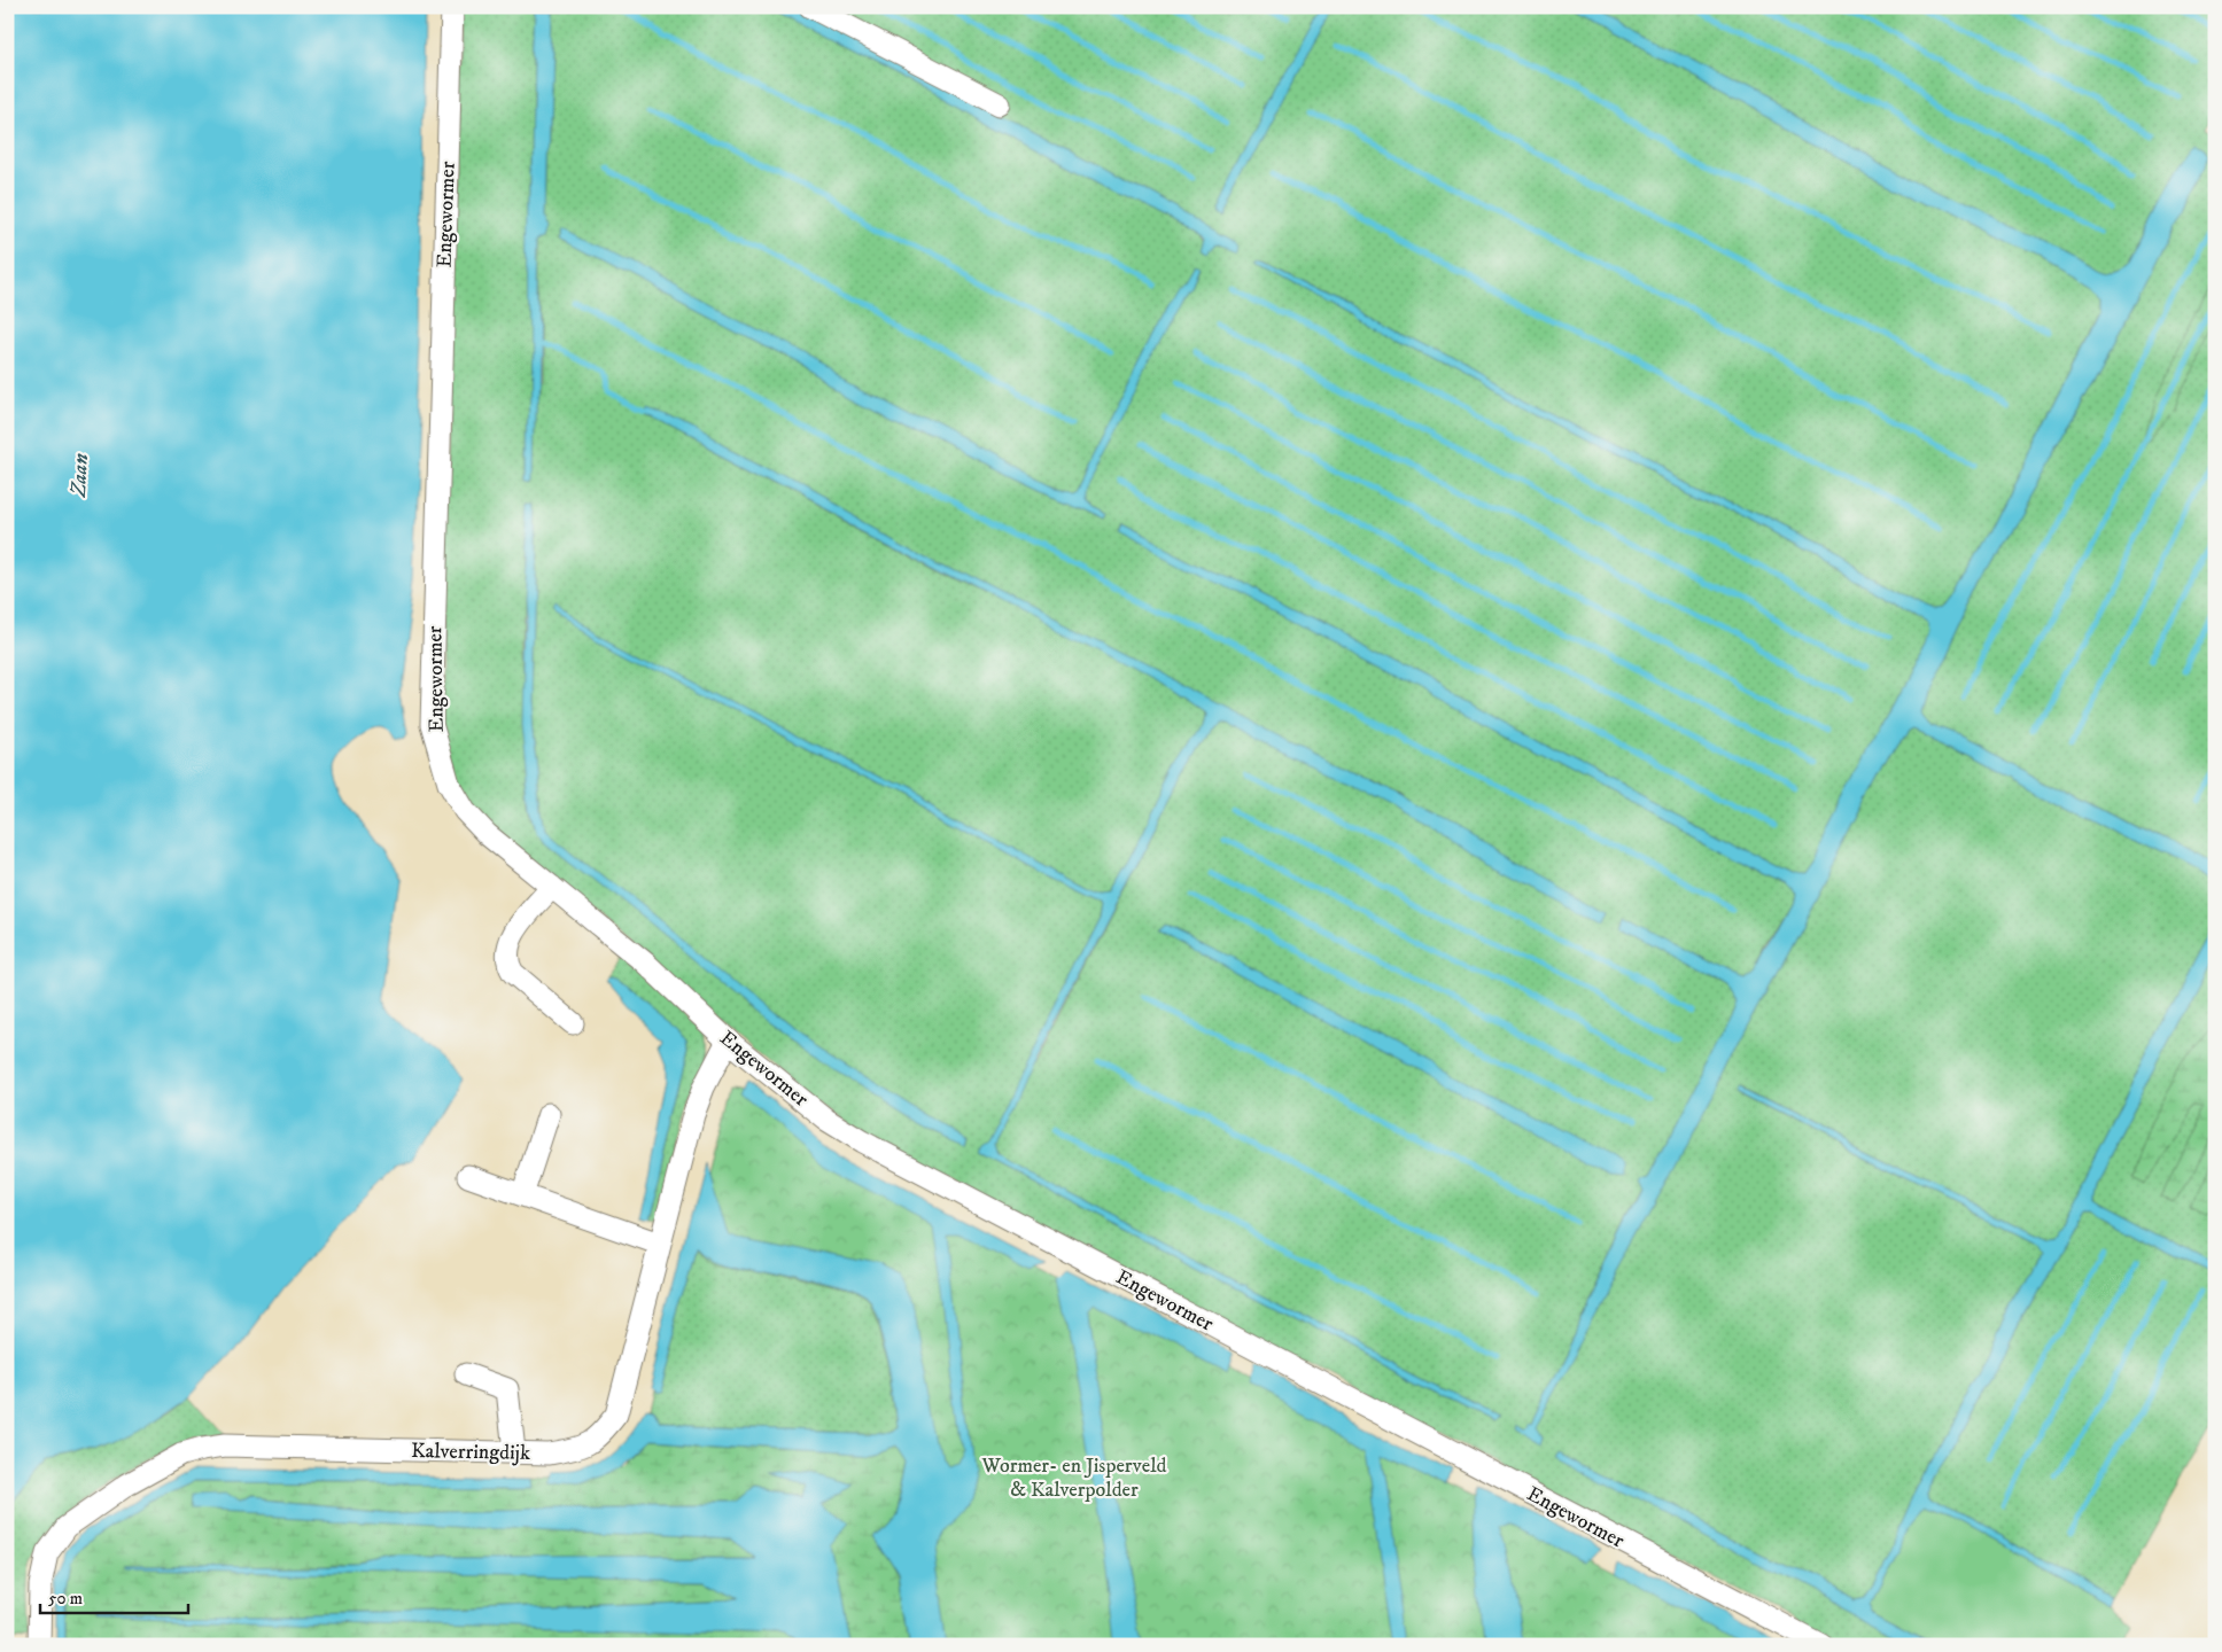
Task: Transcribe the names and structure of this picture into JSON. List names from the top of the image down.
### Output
{
  "streets": {
    "street": ["Engewormer", "Kalverringdijk"]
  },
  "crossings": [
    ["Engewormer", "Kalverringdijk"]
  ],
  "water": ["Zaan"],
  "parks": ["Wormer- en Jisperveld & Kalverpolder"],
  "scale_bar": "50 m"
}
